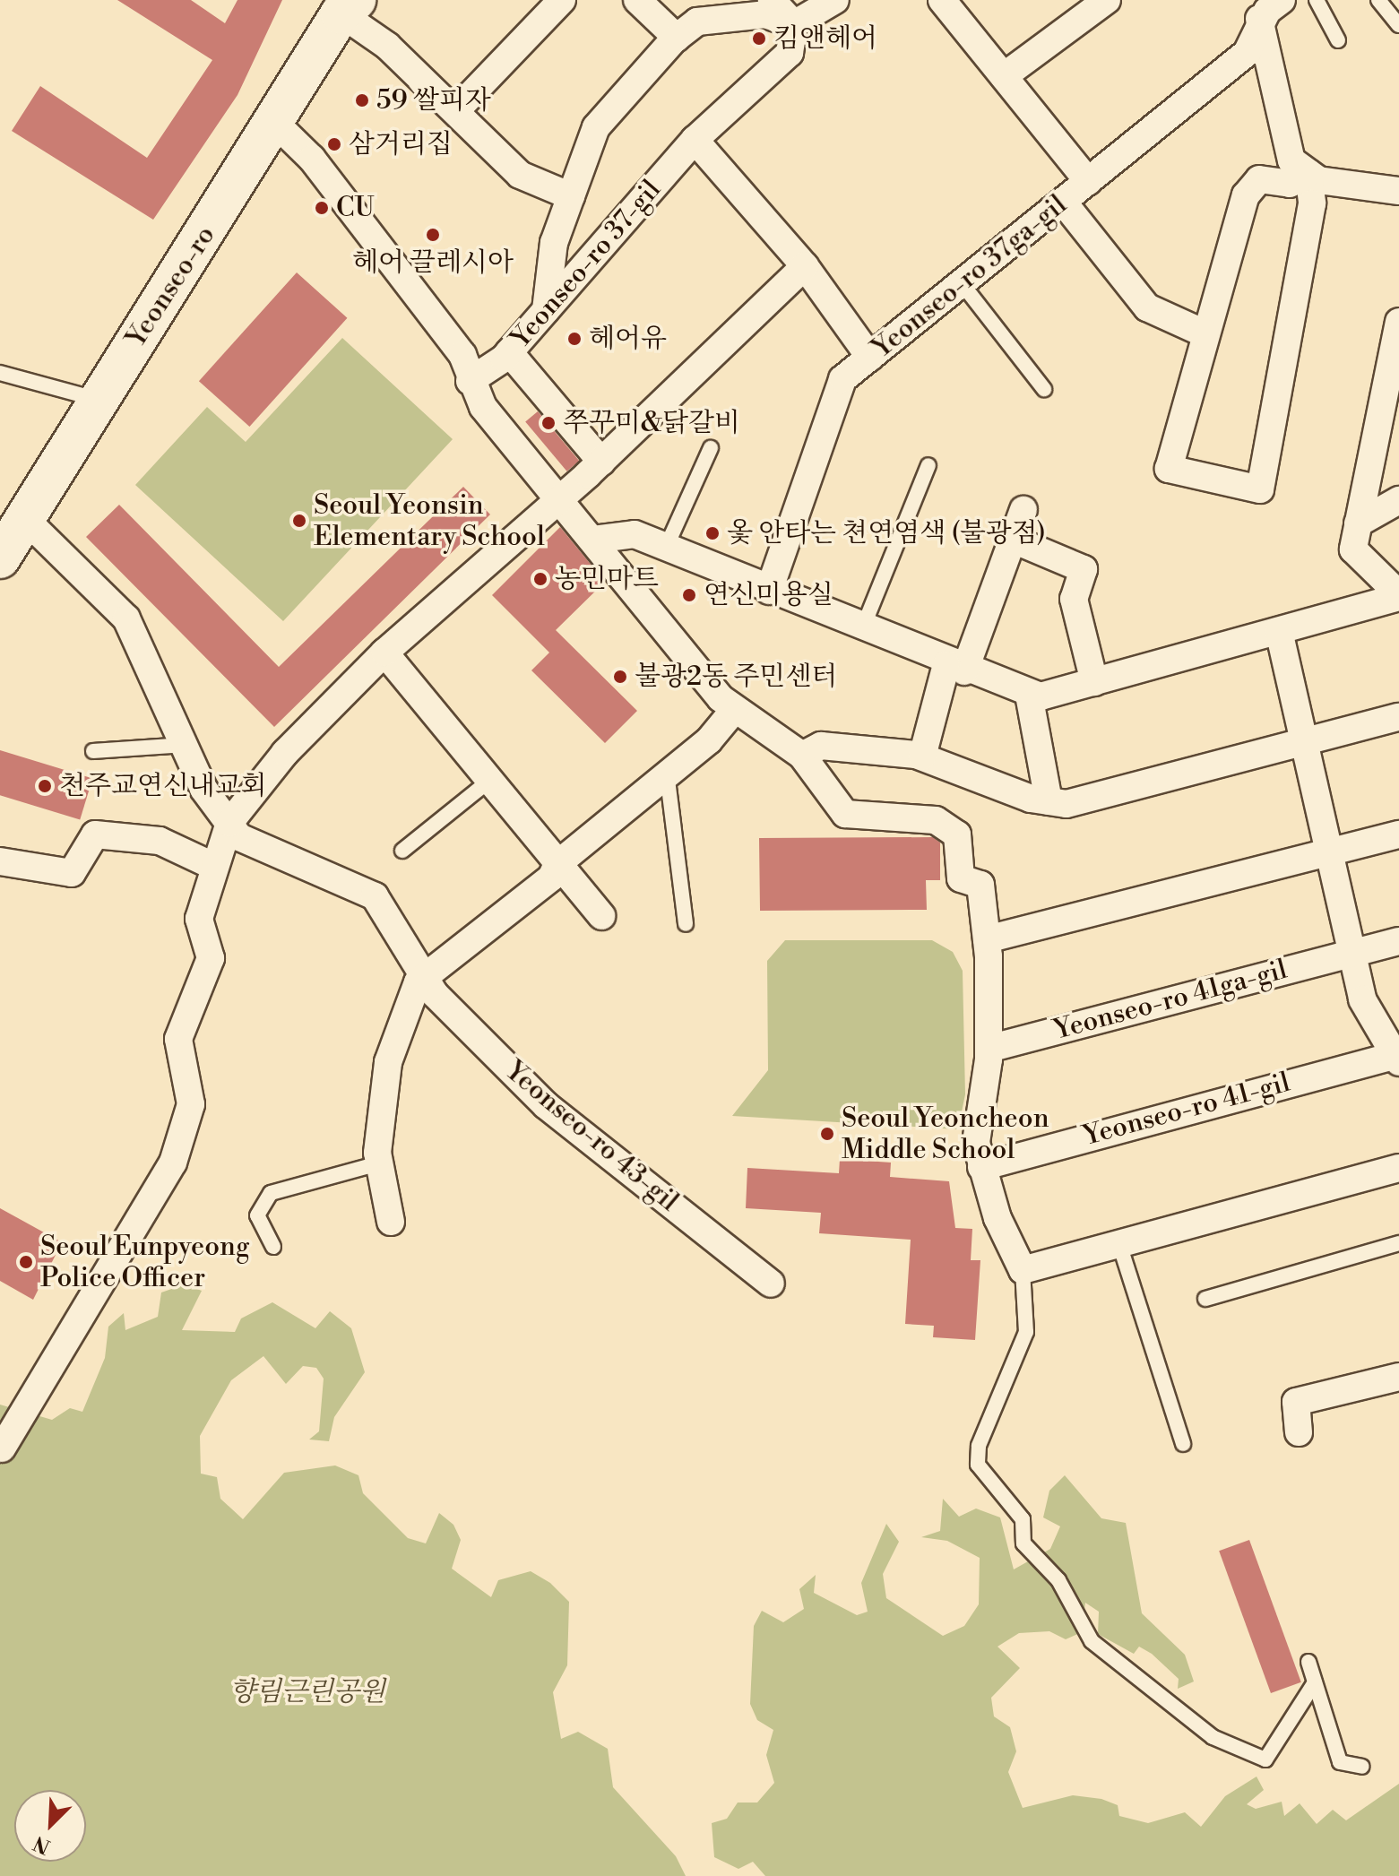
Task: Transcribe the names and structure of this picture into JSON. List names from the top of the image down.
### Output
{
  "streets": {
    "main road": ["Yeonseo-ro"],
    "street": [
      "Yeonseo-ro 37-gil",
      "Yeonseo-ro 37ga-gil",
      "Yeonseo-ro 41ga-gil",
      "Yeonseo-ro 41-gil",
      "Yeonseo-ro 43-gil"
    ]
  },
  "crossings": [
    ["Yeonseo-ro", "Yeonseo-ro 43-gil"]
  ],
  "parks": ["향림근린공원"],
  "places": [
    "킴앤헤어",
    "59 쌀피자",
    "삼거리집",
    "CU",
    "헤어 끌레시아",
    "헤어유",
    "쭈꾸미&닭갈비",
    "Seoul Yeonsin Elementary School",
    "옻 안타는 쳔연염색 (불광점)",
    "농민마트",
    "연신미용실",
    "불광2동 주민센터",
    "천주교연신내교회",
    "Seoul Yeoncheon Middle School",
    "Seoul Eunpyeong Police Officer"
  ],
  "north": "bottom left"
}
